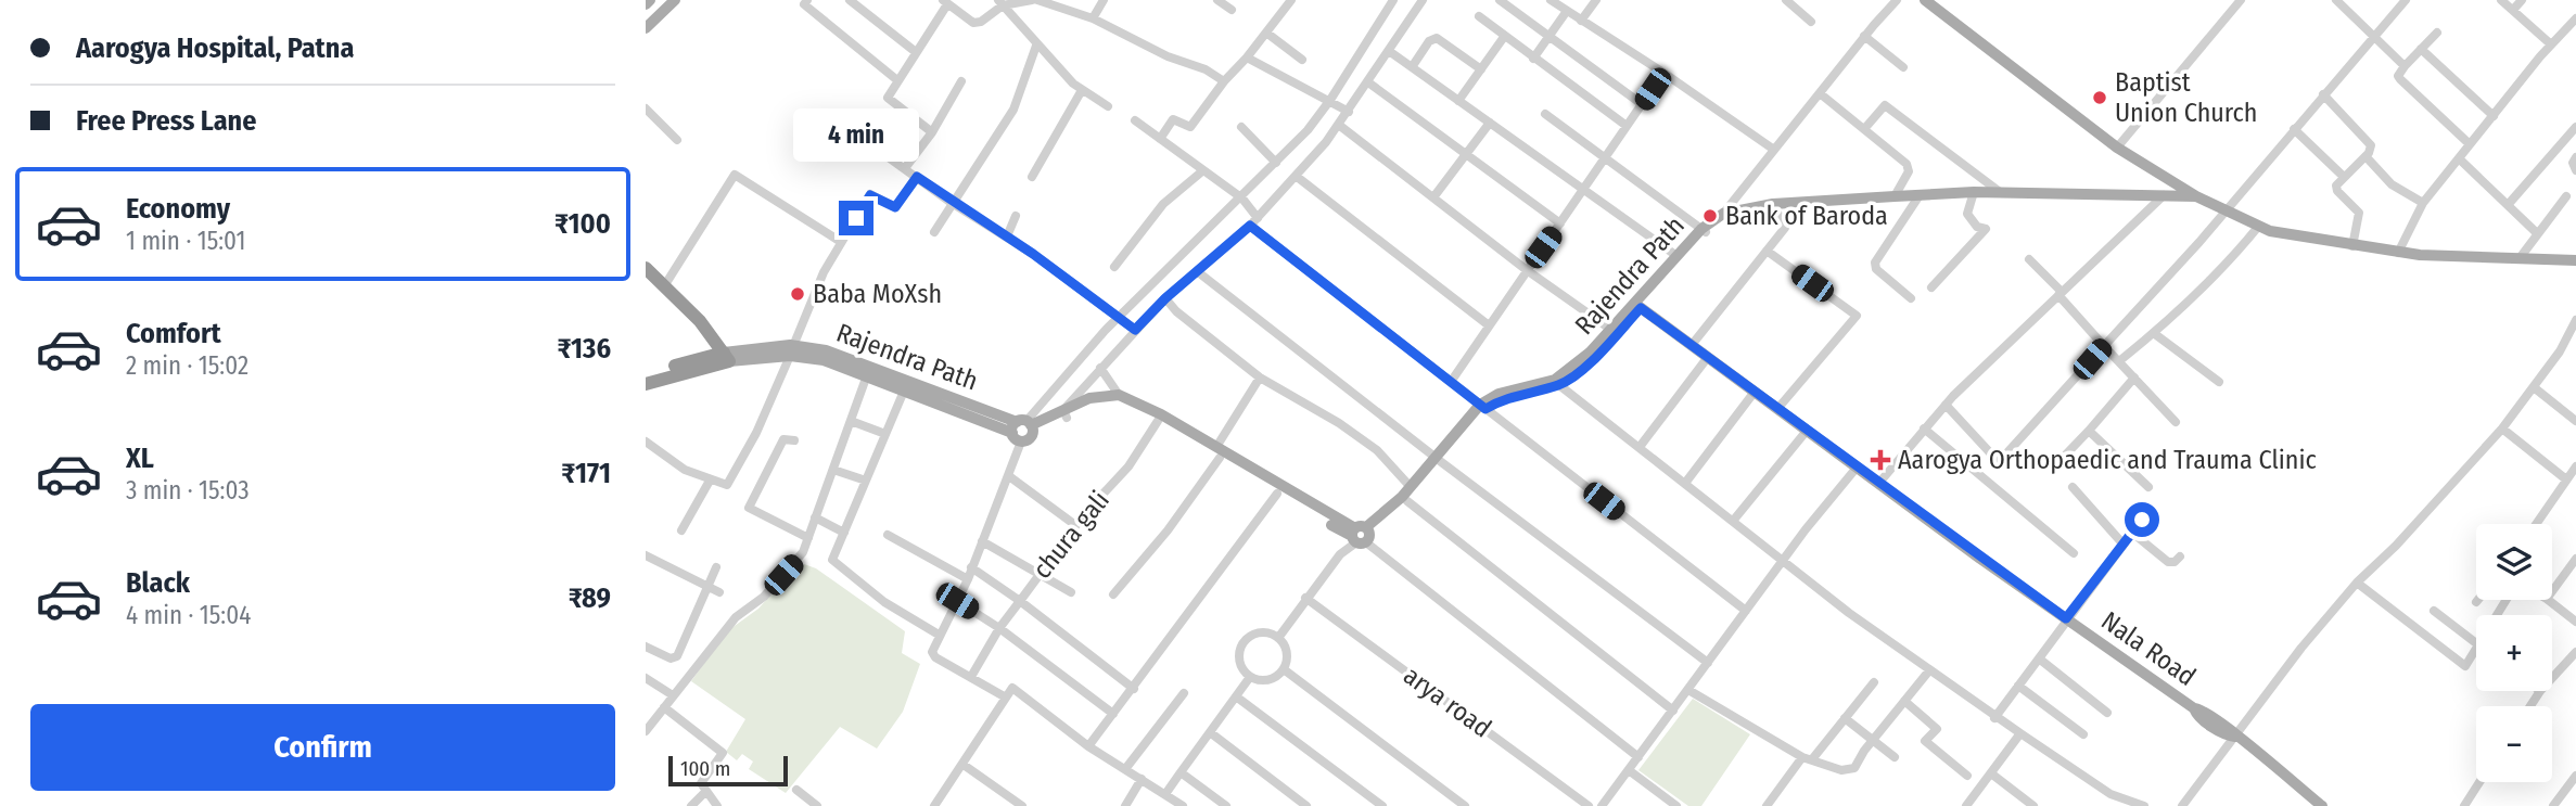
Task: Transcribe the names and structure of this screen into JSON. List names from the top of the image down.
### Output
{
  "streets": {
    "highway": ["Rajendra Path"],
    "main road": ["Nala Road"],
    "street": ["chura gali", "arya road"]
  },
  "crossings": [
    ["Rajendra Path", "Nala Road"]
  ],
  "places": {
    "other": ["Baptist Union Church", "Bank of Baroda", "Baba MoXsh"],
    "health": ["Aarogya Orthopaedic and Trauma Clinic"]
  },
  "scale_bar": "100 m",
  "page": {
    "banner": ["Aarogya Hospital, Patna", "Free Press Lane"],
    "bubble": "4 min",
    "list": [
      {
        "name": "Economy",
        "note": "1 min · 15:01",
        "value": "₹100"
      },
      {
        "name": "Comfort",
        "note": "2 min · 15:02",
        "value": "₹136"
      },
      {
        "name": "XL",
        "note": "3 min · 15:03",
        "value": "₹171"
      },
      {
        "name": "Black",
        "note": "4 min · 15:04",
        "value": "₹89"
      }
    ],
    "map_buttons": ["+", "−"],
    "buttons": "Confirm",
    "scale": "100 m"
  }
}
